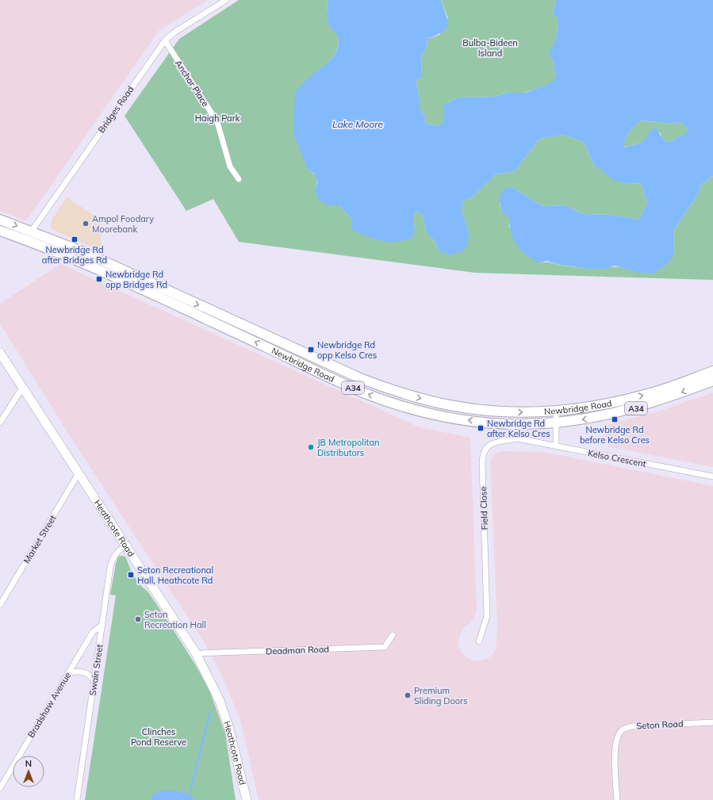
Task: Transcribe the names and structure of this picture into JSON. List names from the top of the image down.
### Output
{
  "streets": {
    "highway": ["Newbridge Road", "A34"],
    "main road": ["Heathcote Road"],
    "street": [
      "Anchor Place",
      "Bridges Road",
      "Kelso Crescent",
      "Field Close",
      "Market Street",
      "Deadman Road",
      "Swain Street",
      "Bradshaw Avenue",
      "Seton Road"
    ]
  },
  "crossings": [
    ["Anchor Place", "Bridges Road"],
    ["Bridges Road", "Newbridge Road"],
    ["Kelso Crescent", "Field Close"],
    ["Heathcote Road", "Market Street"],
    ["Heathcote Road", "Deadman Road"],
    ["Heathcote Road", "Swain Street"],
    ["Swain Street", "Bradshaw Avenue"]
  ],
  "water": ["Lake Moore"],
  "parks": ["Bulba-Bideen Island", "Haigh Park", "Clinches Pond Reserve"],
  "places": {
    "other": [
      "Ampol Foodary Moorebank",
      "JB Metropolitan Distributors",
      "Seton Recreation Hall",
      "Premium Sliding Doors"
    ],
    "transit": [
      "Newbridge Rd after Bridges Rd",
      "Newbridge Rd opp Bridges Rd",
      "Newbridge Rd opp Kelso Cres",
      "Newbridge Rd before Kelso Cres",
      "Newbridge Rd after Kelso Cres",
      "Seton Recreational Hall, Heathcote Rd"
    ]
  },
  "north": "top"
}
